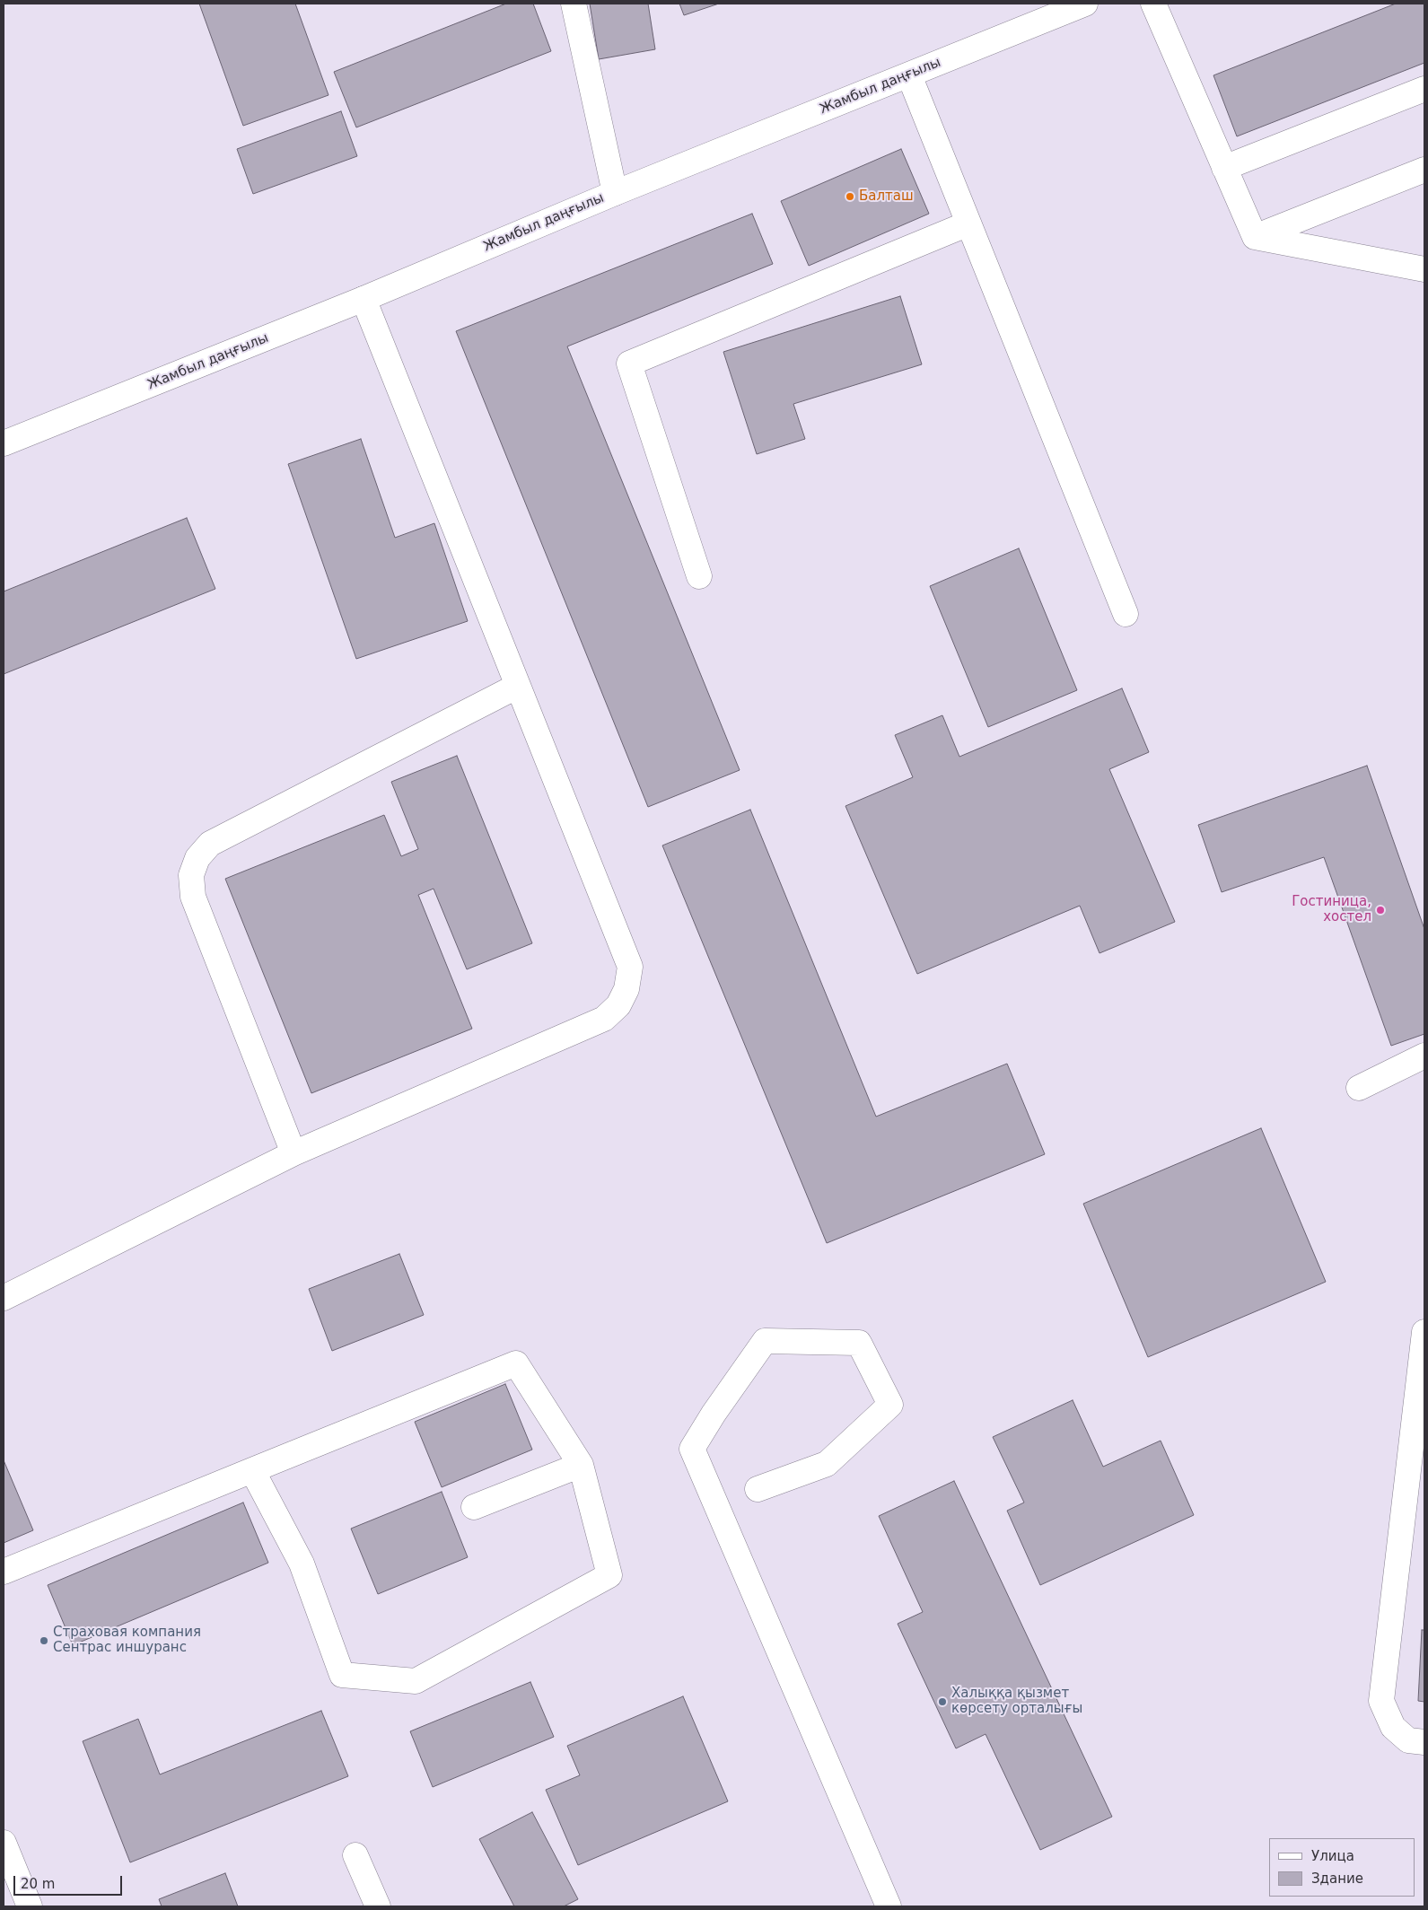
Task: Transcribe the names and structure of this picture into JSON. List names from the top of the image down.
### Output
{
  "streets": {
    "main road": ["Жамбыл даңғылы"]
  },
  "places": [
    "Балташ",
    "Гостиница, хостел",
    "Страховая компания Сентрас иншуранс",
    "Халыққа қызмет көрсету орталығы"
  ],
  "legend": ["Улица", "Здание"],
  "scale_bar": "20 m"
}
